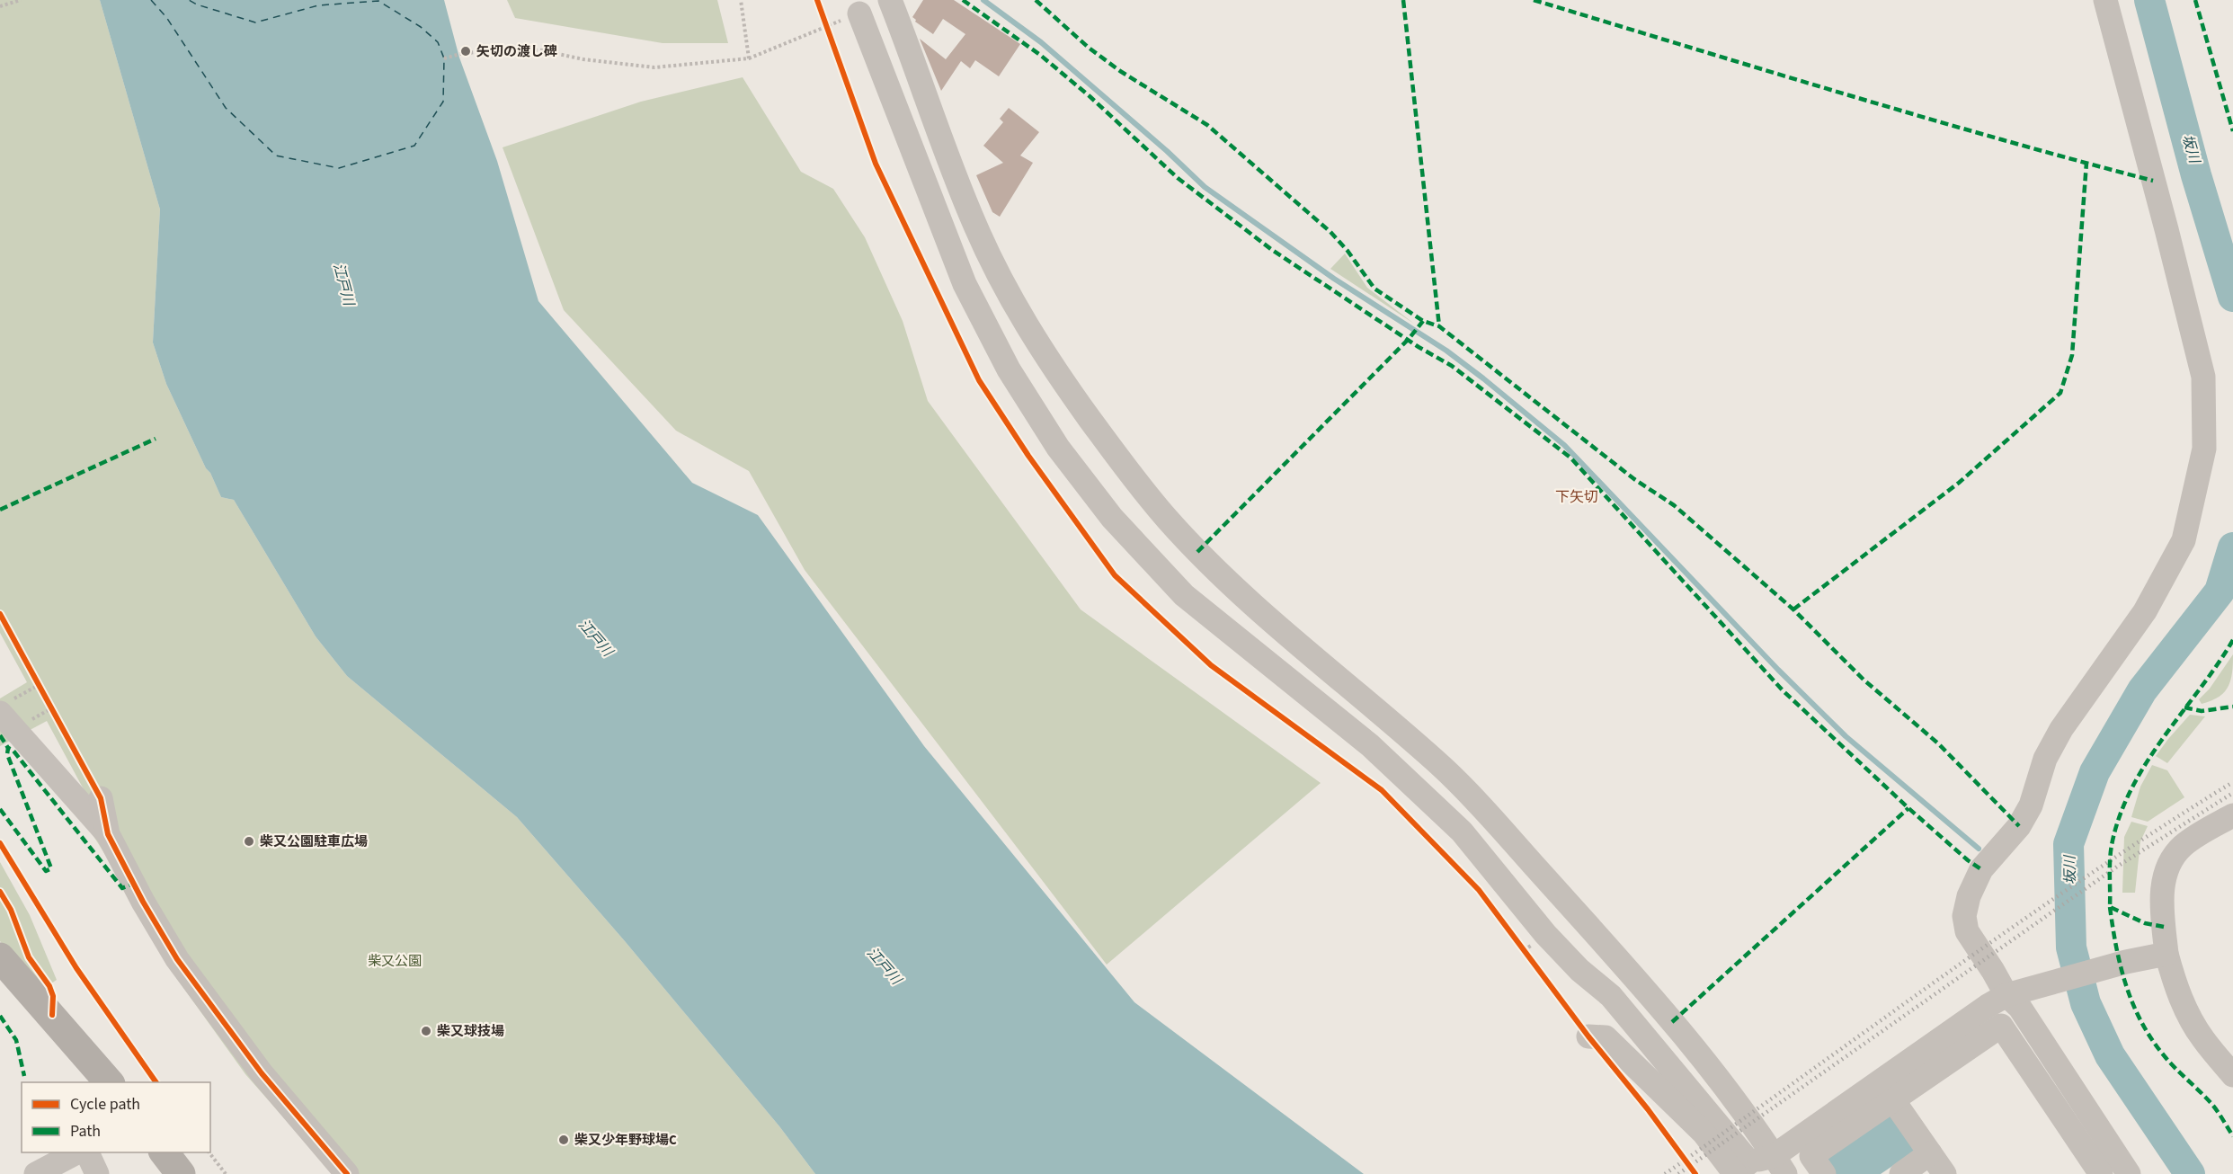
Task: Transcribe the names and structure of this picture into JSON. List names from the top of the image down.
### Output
{
  "districts": ["下矢切"],
  "water": ["坂川", "江戸川"],
  "parks": ["柴又公園"],
  "places": [
    "矢切の渡し碑",
    "柴又公園駐車広場",
    "柴又球技場",
    "柴又少年野球場C"
  ],
  "legend": ["Cycle path", "Path"]
}
